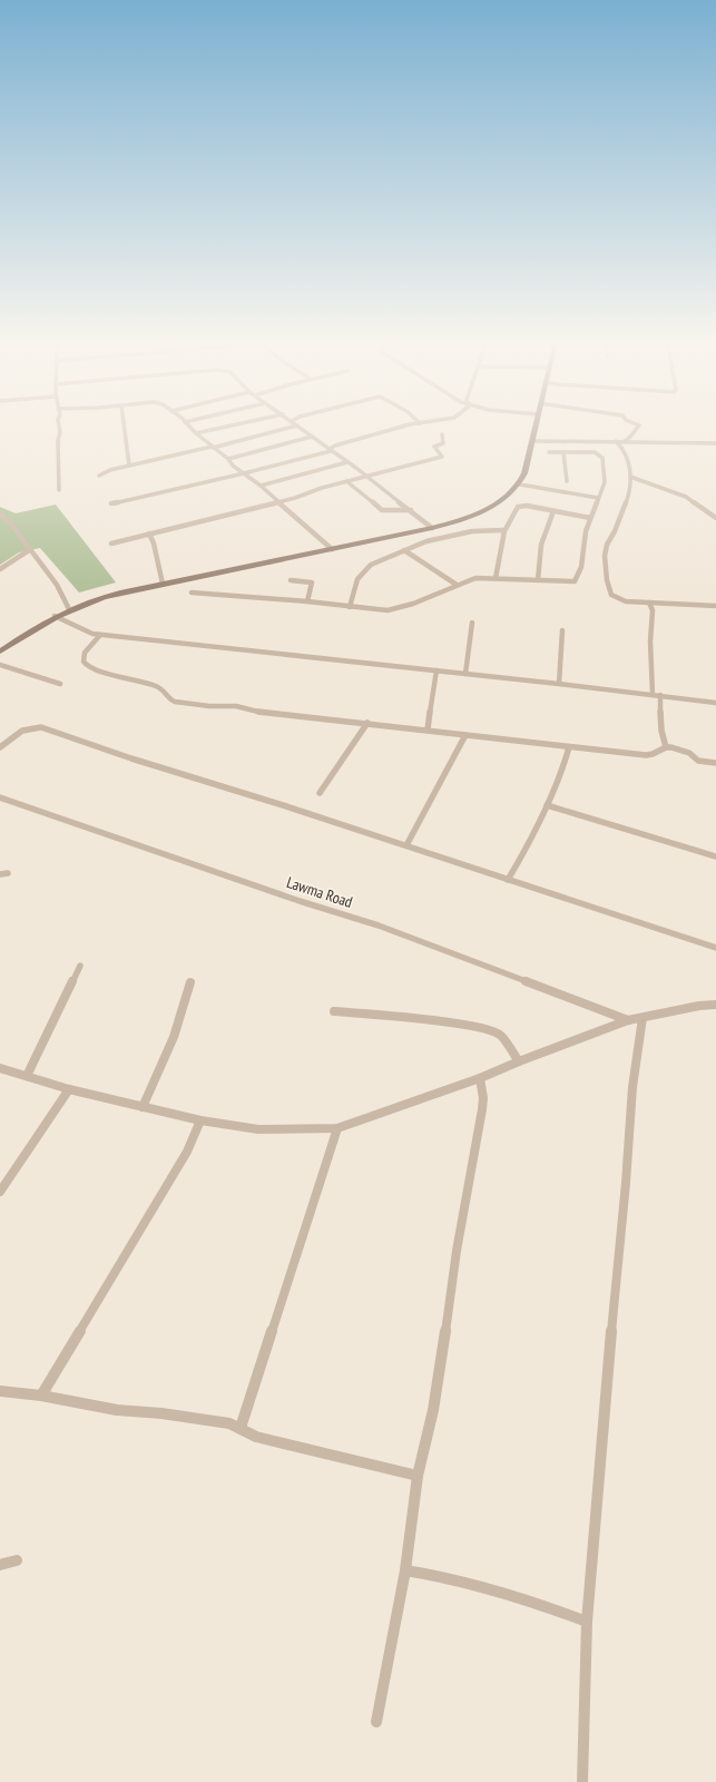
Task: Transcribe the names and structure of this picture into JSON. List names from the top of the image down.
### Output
{
  "streets": {
    "street": ["Lawma Road"]
  }
}
